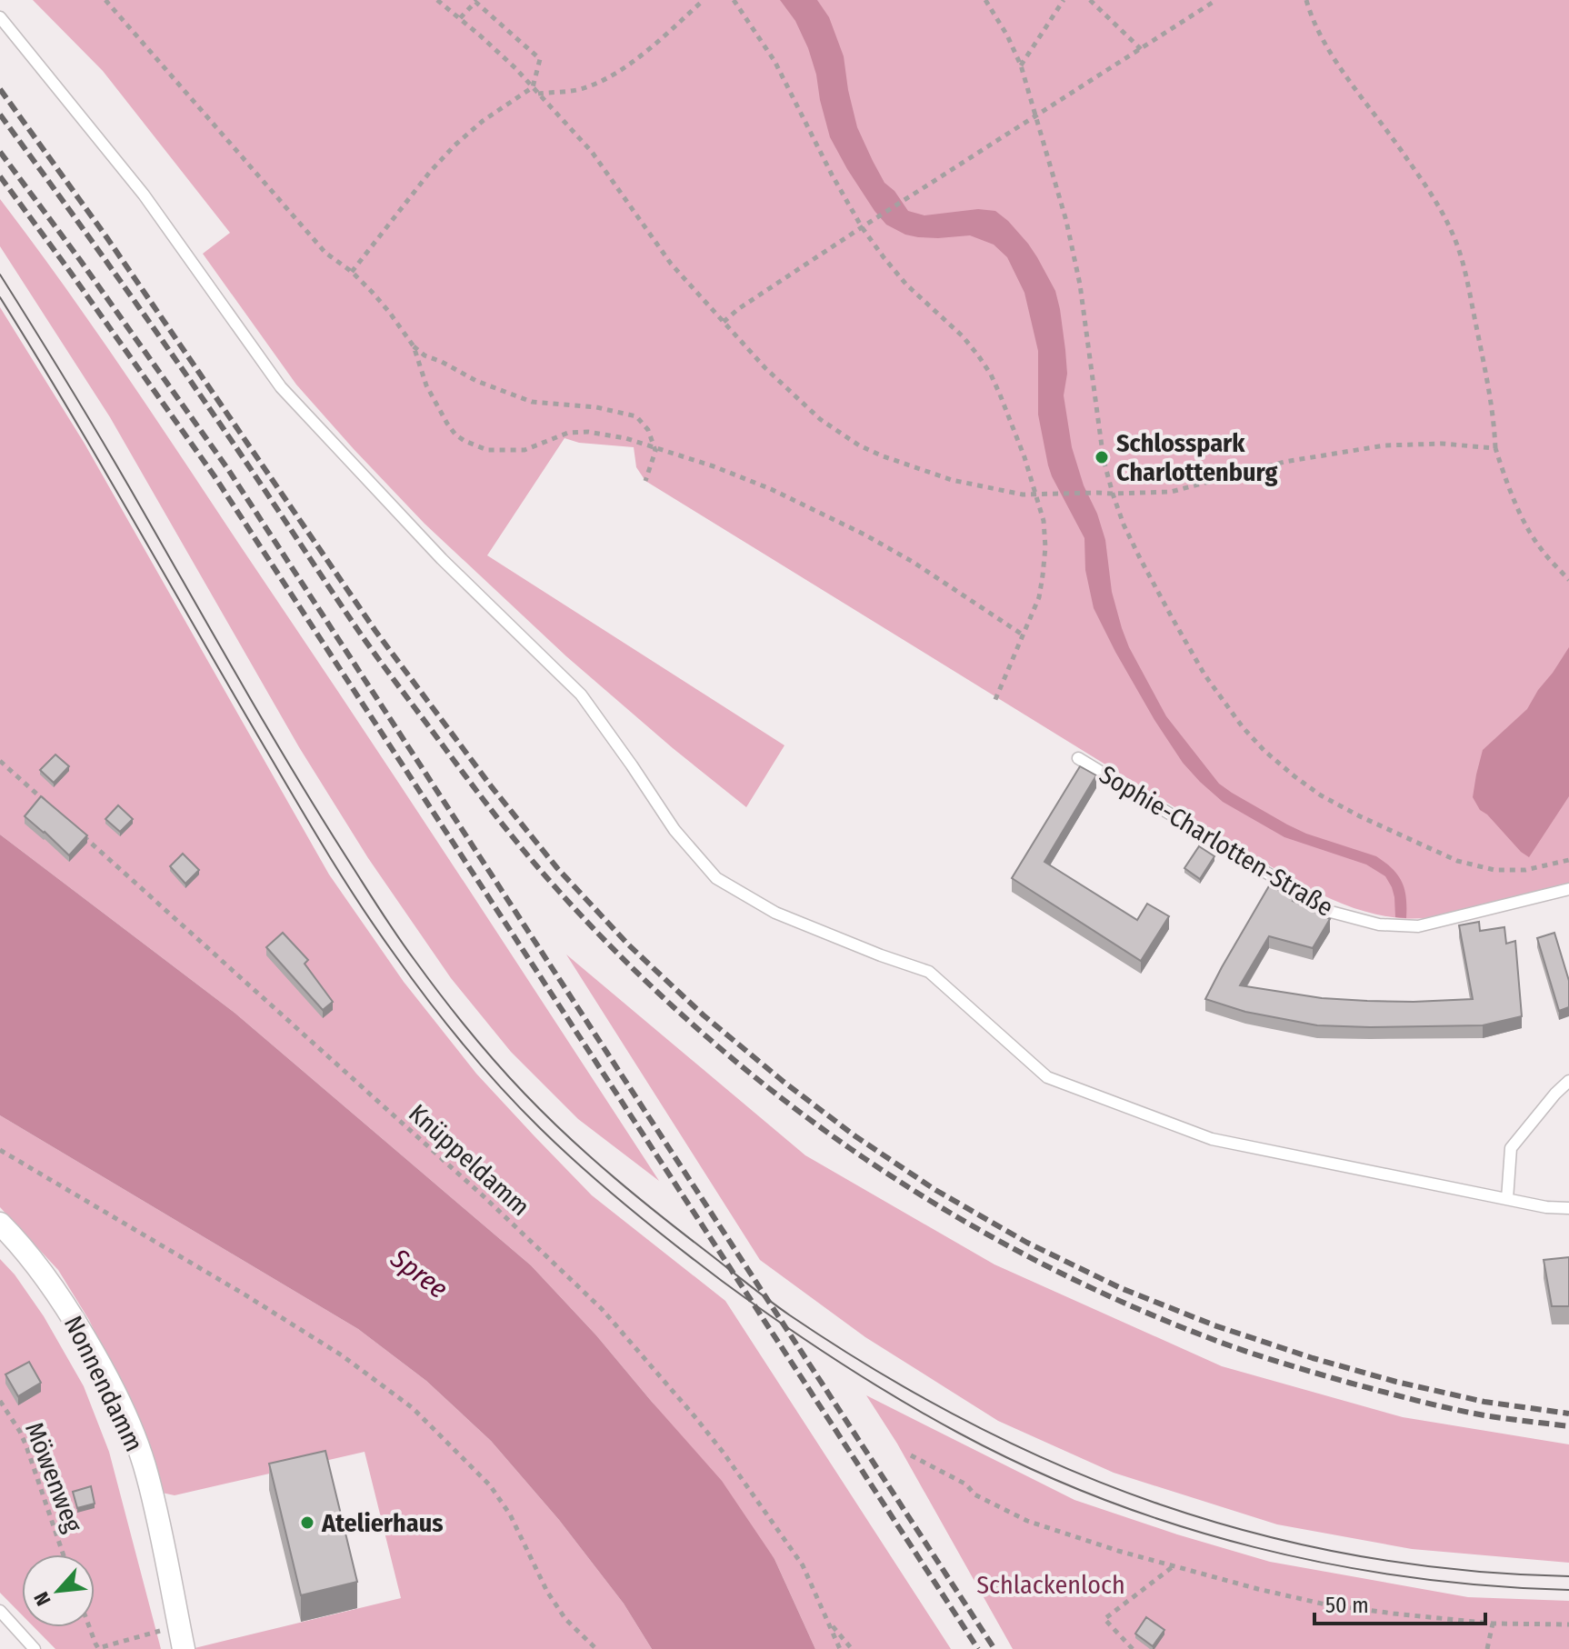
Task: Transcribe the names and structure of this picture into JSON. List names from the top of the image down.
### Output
{
  "streets": {
    "street": ["Nonnendamm"],
    "lane": ["Sophie-Charlotten-Straße"],
    "path": ["Knüppeldamm", "Möwenweg"]
  },
  "water": ["Spree"],
  "parks": ["Schlackenloch"],
  "places": ["Schlosspark Charlottenburg", "Atelierhaus"],
  "scale_bar": "50 m",
  "north": "bottom left"
}
